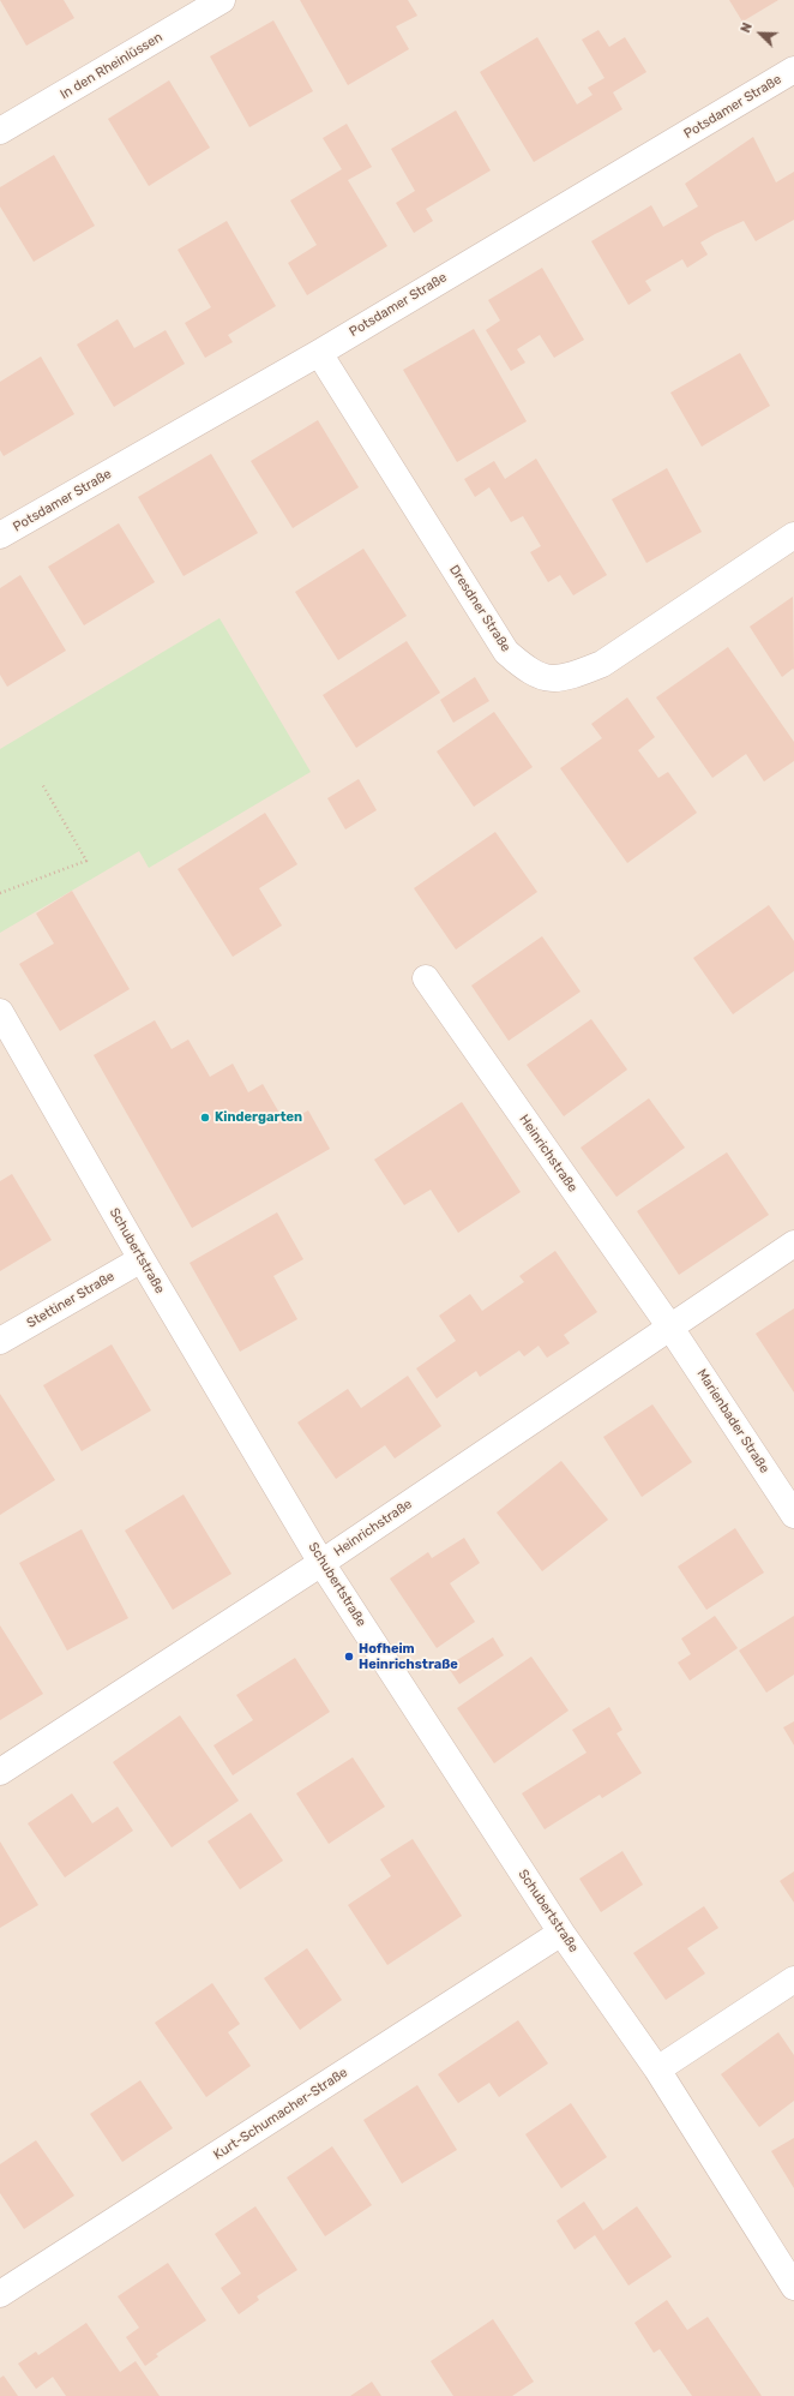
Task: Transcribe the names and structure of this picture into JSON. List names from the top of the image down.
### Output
{
  "streets": {
    "street": [
      "In den Rheinlüssen",
      "Potsdamer Straße",
      "Dresdner Straße",
      "Heinrichstraße",
      "Schubertstraße",
      "Stettiner Straße",
      "Marienbader Straße",
      "Kurt-Schumacher-Straße"
    ]
  },
  "crossings": [
    ["Potsdamer Straße", "Dresdner Straße"],
    ["Heinrichstraße", "Schubertstraße"],
    ["Heinrichstraße", "Marienbader Straße"],
    ["Schubertstraße", "Stettiner Straße"],
    ["Schubertstraße", "Kurt-Schumacher-Straße"]
  ],
  "places": ["Kindergarten", "Hofheim Heinrichstraße"],
  "north": "top left"
}
